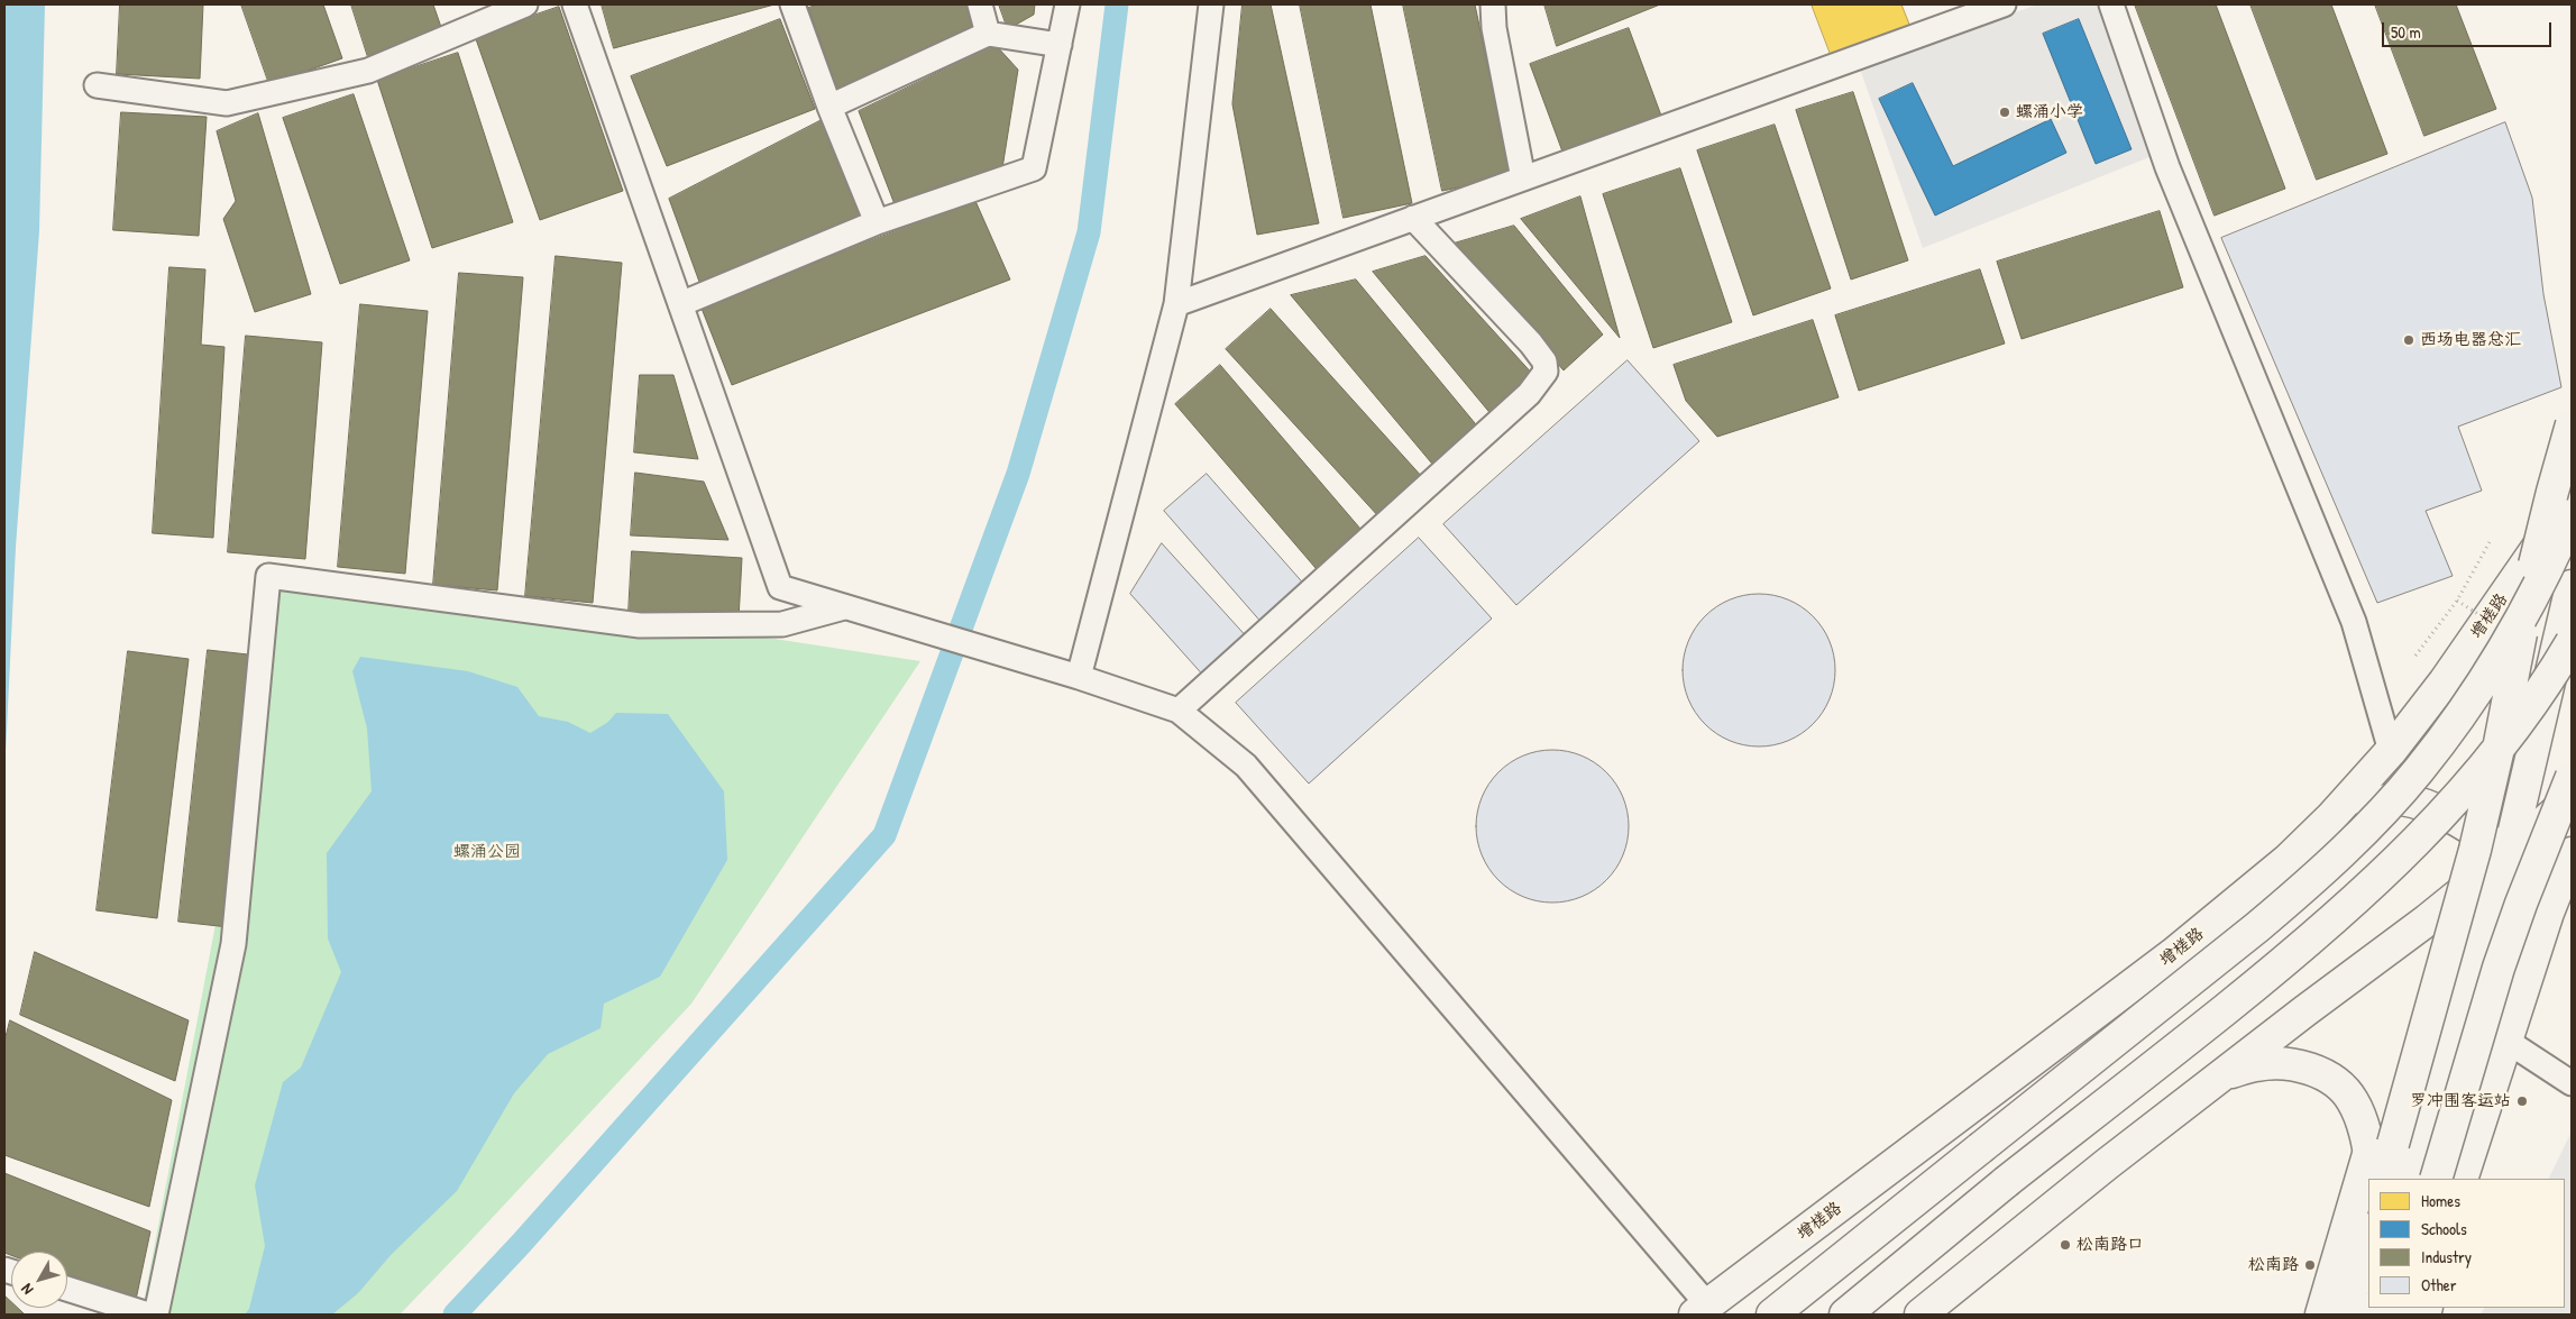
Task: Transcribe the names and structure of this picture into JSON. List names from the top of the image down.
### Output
{
  "streets": {
    "main road": ["增槎路"]
  },
  "parks": ["螺涌公园"],
  "places": [
    "螺涌小学",
    "西场电器总汇",
    "罗冲围客运站",
    "松南路口",
    "松南路"
  ],
  "legend": [
    "Homes",
    "Schools",
    "Industry",
    "Other"
  ],
  "scale_bar": "50 m",
  "north": "bottom left"
}
